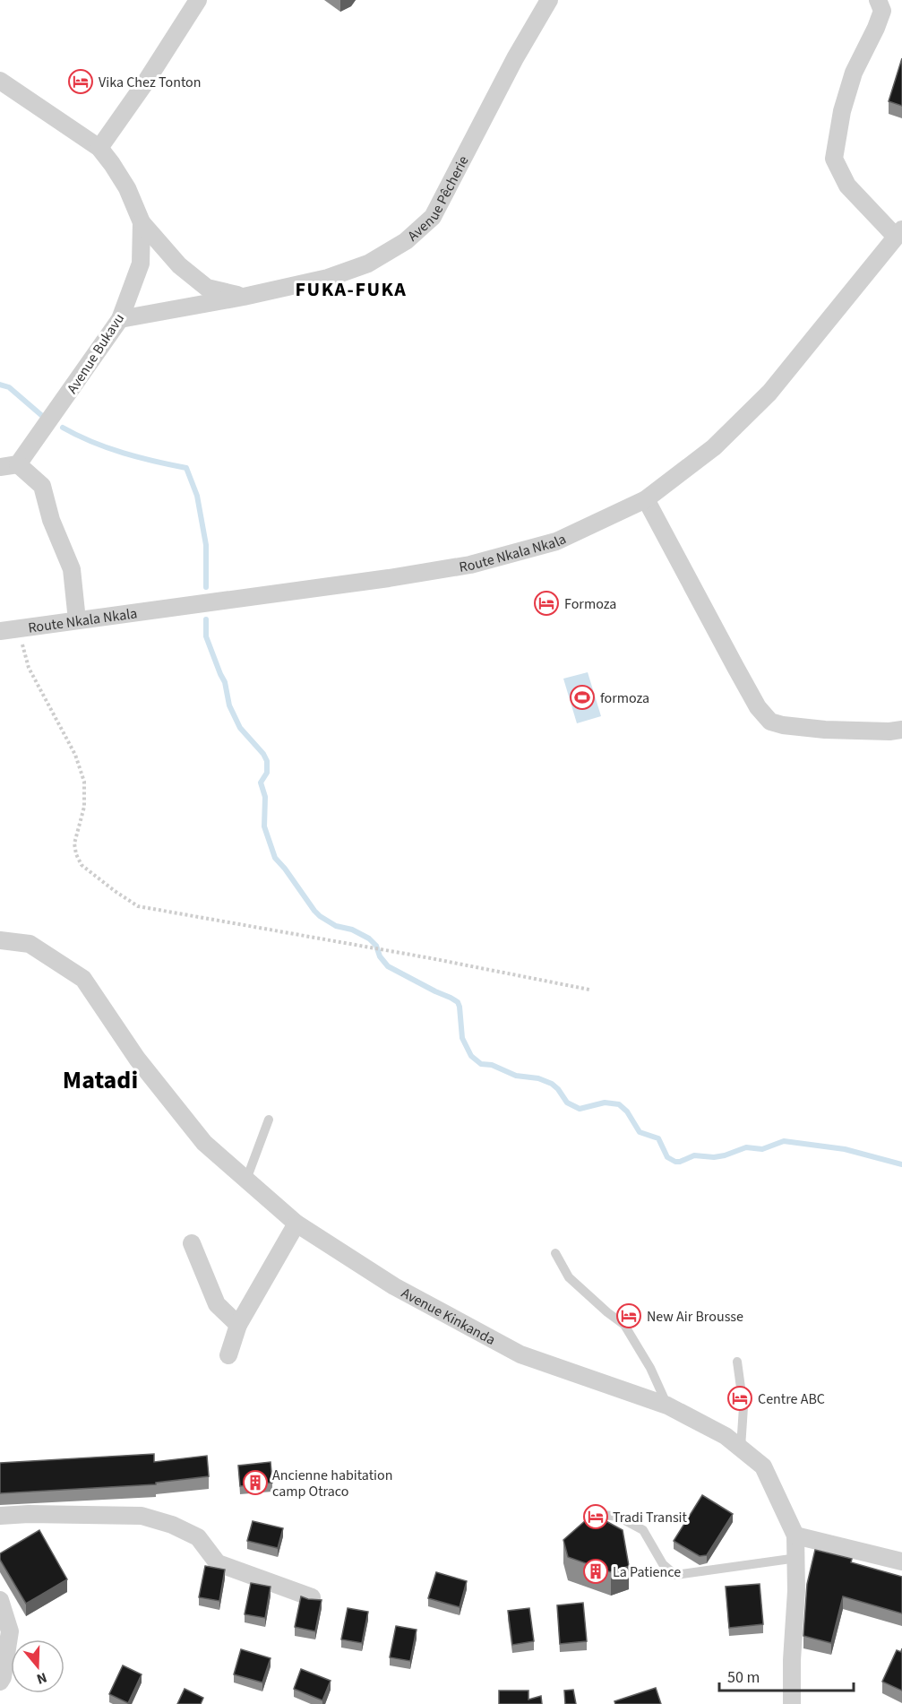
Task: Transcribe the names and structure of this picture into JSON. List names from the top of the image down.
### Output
{
  "streets": {
    "street": [
      "Avenue Pêcherie",
      "Avenue Bukavu",
      "Route Nkala Nkala",
      "Avenue Kinkanda"
    ]
  },
  "crossings": [
    ["Avenue Pêcherie", "Avenue Bukavu"]
  ],
  "districts": ["FUKA-FUKA", "Matadi"],
  "places": {
    "hotel": [
      "Vika Chez Tonton",
      "Formoza",
      "New Air Brousse",
      "Centre ABC",
      "Tradi Transit"
    ],
    "sports": ["formoza"],
    "building": ["Ancienne habitation camp Otraco", "La Patience"]
  },
  "scale_bar": "50 m",
  "north": "bottom"
}
